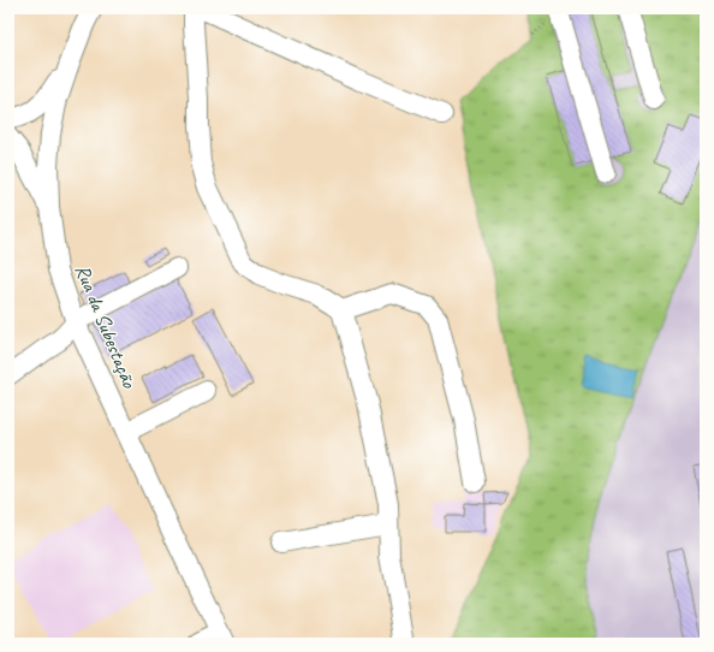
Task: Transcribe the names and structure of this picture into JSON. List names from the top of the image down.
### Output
{
  "streets": {
    "street": ["Rua da Subestação"]
  }
}
